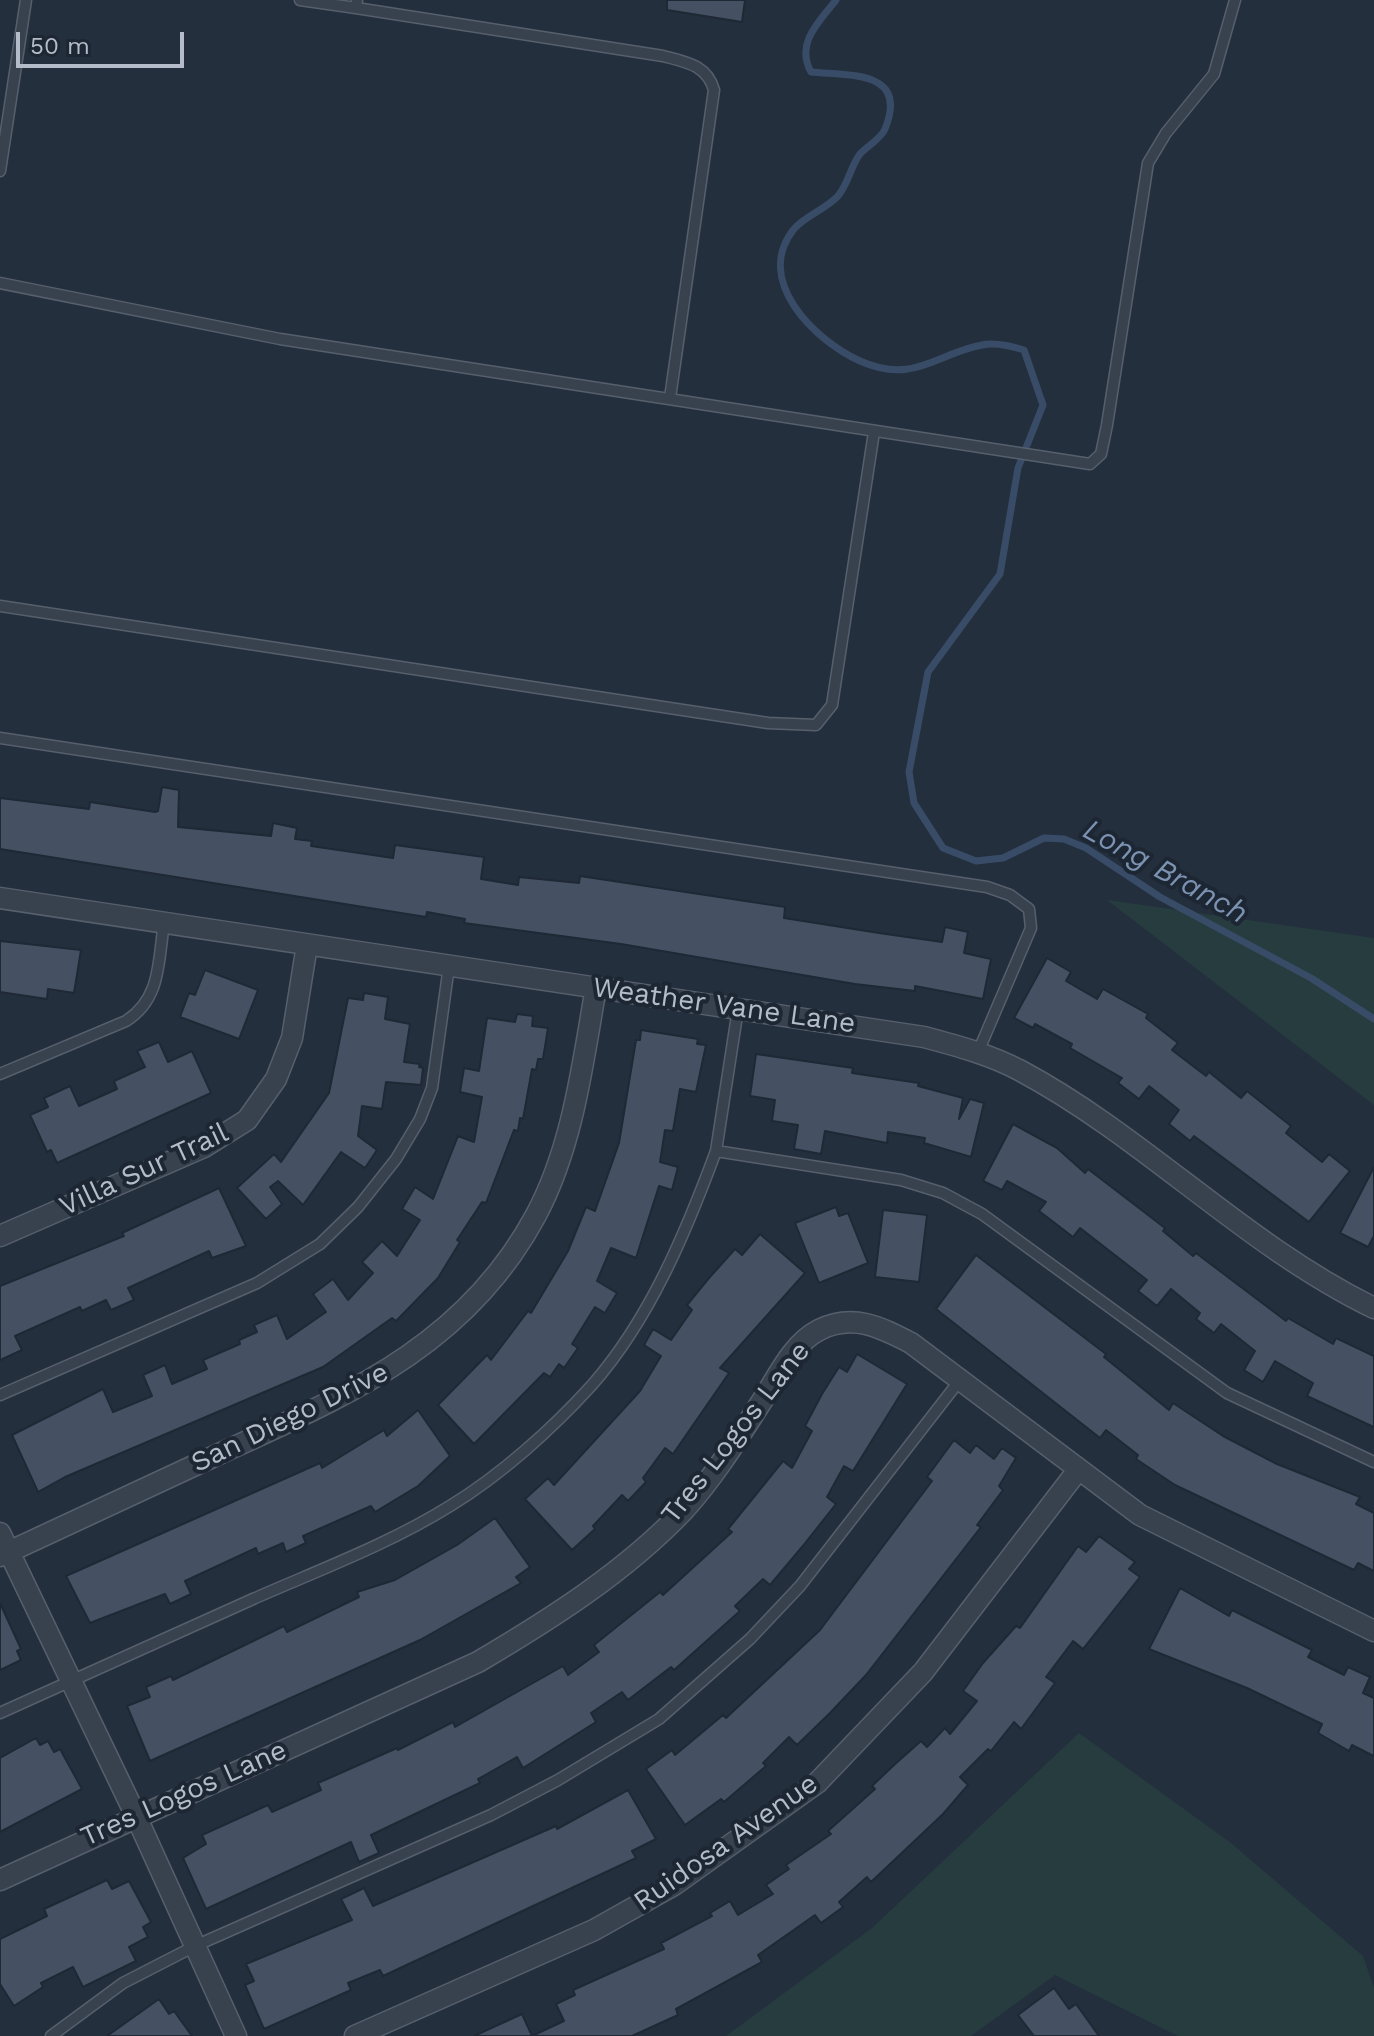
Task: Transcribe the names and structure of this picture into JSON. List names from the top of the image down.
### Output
{
  "streets": {
    "street": [
      "Weather Vane Lane",
      "Villa Sur Trail",
      "San Diego Drive",
      "Tres Logos Lane",
      "Ruidosa Avenue"
    ]
  },
  "crossings": [
    ["Weather Vane Lane", "Villa Sur Trail"],
    ["Weather Vane Lane", "San Diego Drive"],
    ["Tres Logos Lane", "Ruidosa Avenue"]
  ],
  "water": ["Long Branch"],
  "scale_bar": "50 m"
}
